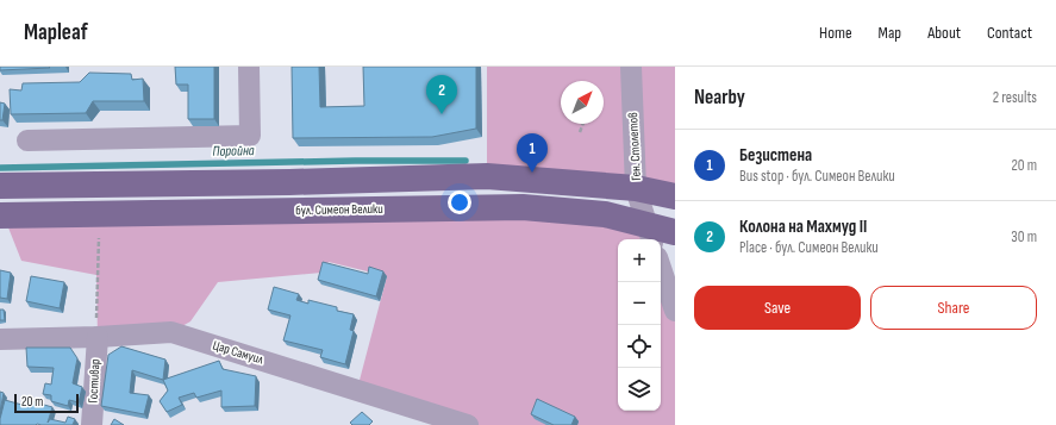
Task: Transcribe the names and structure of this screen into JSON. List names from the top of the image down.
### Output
{
  "streets": {
    "main road": ["бул. Симеон Велики"],
    "street": ["Ген. Столетов", "Цар Самуил", "Гостивар"]
  },
  "crossings": [
    ["Ген. Столетов", "бул. Симеон Велики"],
    ["Цар Самуил", "Гостивар"]
  ],
  "water": ["Поройна"],
  "scale_bar": "20 m",
  "north": "top right",
  "page": {
    "header": "Mapleaf",
    "nav": [
      "Home",
      "Map",
      "About",
      "Contact"
    ],
    "heading": ["Nearby", "2 results"],
    "pins": ["2", "1"],
    "list": [
      {
        "mark": "1",
        "name": "Безистена",
        "note": "Bus stop · бул. Симеон Велики",
        "value": "20 m"
      },
      {
        "mark": "2",
        "name": "Колона на Махмуд II",
        "note": "Place · бул. Симеон Велики",
        "value": "30 m"
      }
    ],
    "map_buttons": ["+", "−"],
    "buttons": ["Save", "Share"],
    "scale": "20 m"
  }
}
